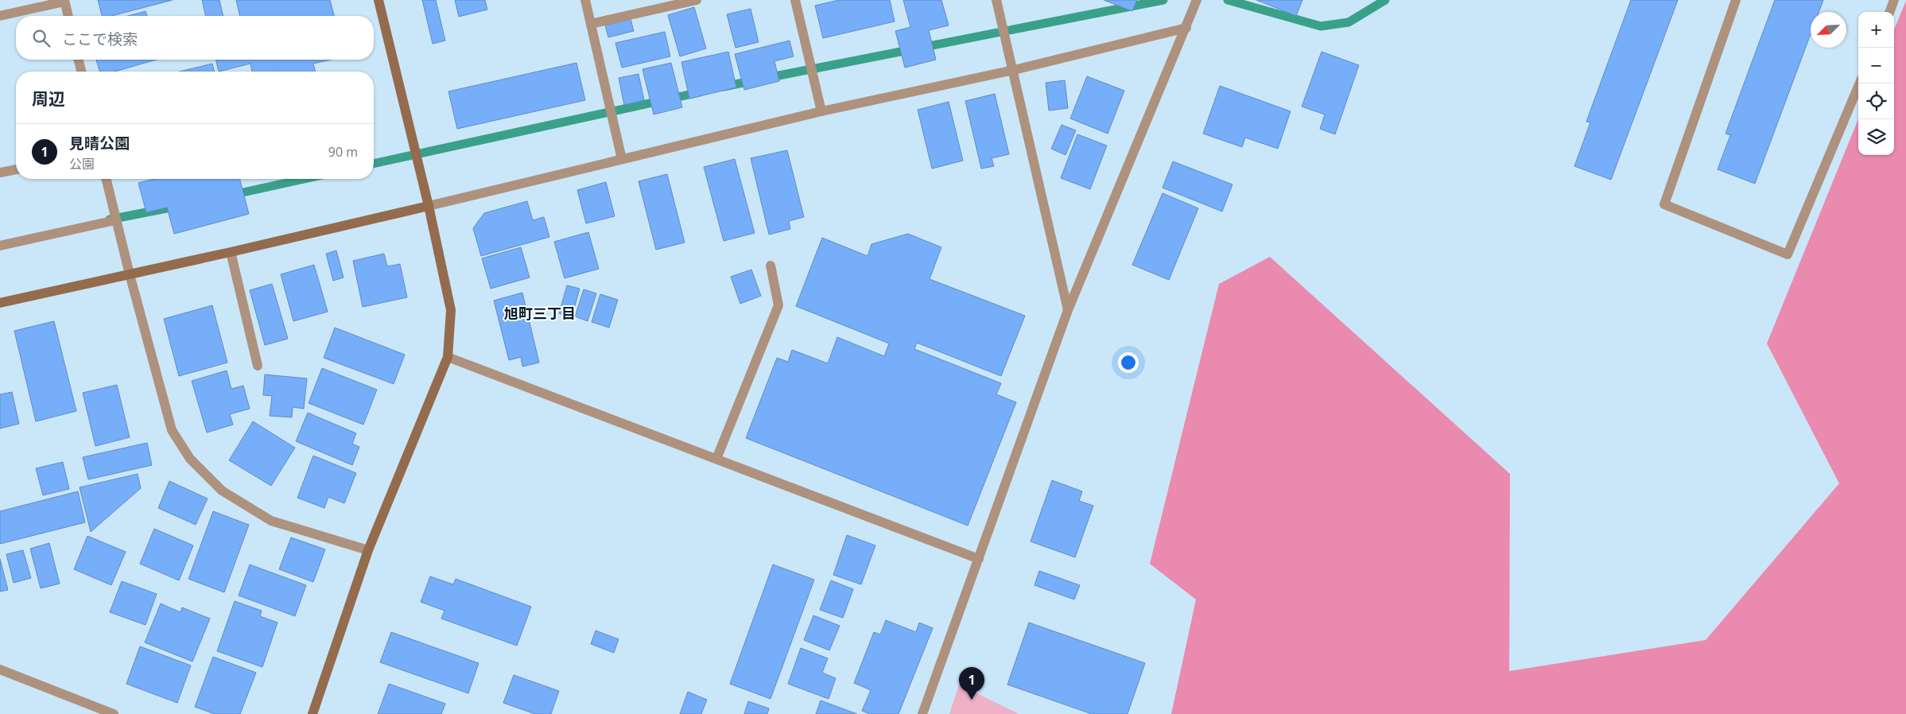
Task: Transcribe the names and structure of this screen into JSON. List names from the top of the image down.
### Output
{
  "districts": ["旭町三丁目"],
  "north": "bottom left",
  "page": {
    "map_buttons": ["+", "−"],
    "search": "ここで検索",
    "heading": "周辺",
    "list": [
      {
        "mark": "1",
        "name": "見晴公園",
        "note": "公園",
        "value": "90 m"
      }
    ],
    "pins": "1"
  }
}
